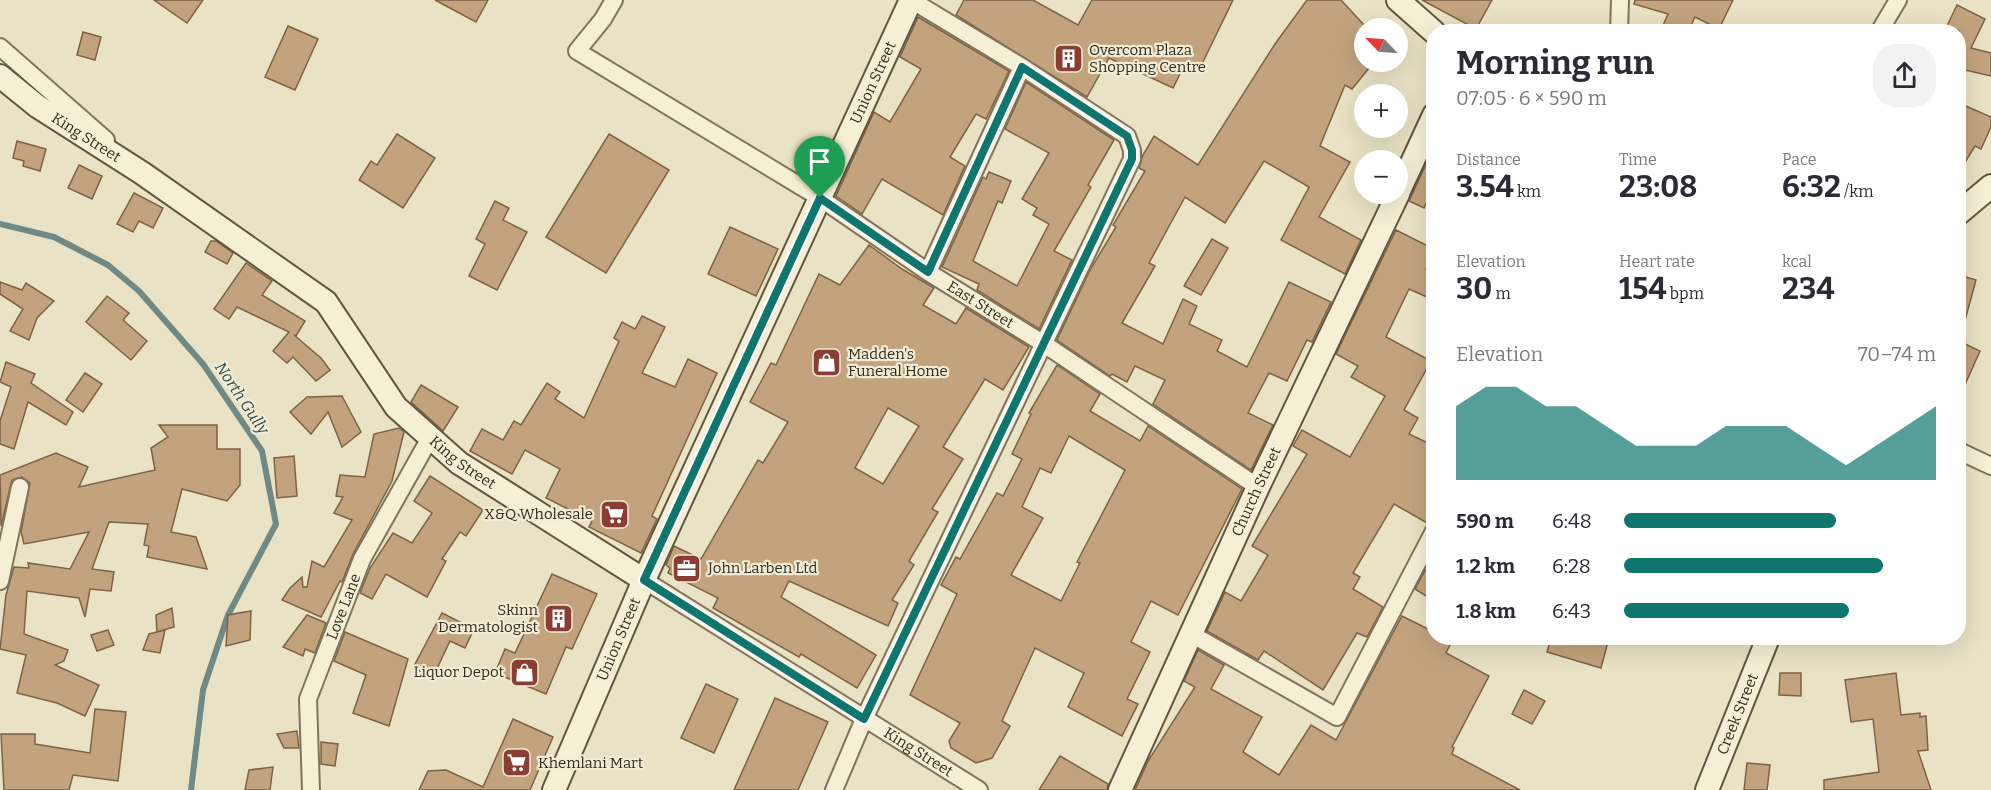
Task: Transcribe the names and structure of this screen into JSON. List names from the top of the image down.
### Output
{
  "streets": {
    "street": [
      "Union Street",
      "King Street",
      "East Street",
      "Church Street",
      "Love Lane",
      "Creek Street"
    ]
  },
  "crossings": [
    ["Union Street", "King Street"],
    ["Union Street", "East Street"],
    ["King Street", "Love Lane"],
    ["East Street", "Church Street"]
  ],
  "water": ["North Gully"],
  "places": {
    "building": ["Overcom Plaza Shopping Centre", "Skinn Dermatologist"],
    "shop": ["Madden's Funeral Home", "Liquor Depot"],
    "supermarket": ["X&Q Wholesale", "Khemlani Mart"],
    "office": ["John Larben Ltd"]
  },
  "north": "top left",
  "page": {
    "map_buttons": ["+", "−"],
    "heading": ["Morning run", "07:05 · 6 × 590 m"],
    "stats": [
      ["Distance", "3.54 km"],
      ["Time", "23:08"],
      ["Pace", "6:32 /km"],
      ["Elevation", "30 m"],
      ["Heart rate", "154 bpm"],
      ["kcal", "234"]
    ],
    "chart": ["Elevation", "70–74 m"],
    "list": [
      {
        "name": "590 m",
        "note": "6:48"
      },
      {
        "name": "1.2 km",
        "note": "6:28"
      },
      {
        "name": "1.8 km",
        "note": "6:43"
      }
    ]
  }
}
